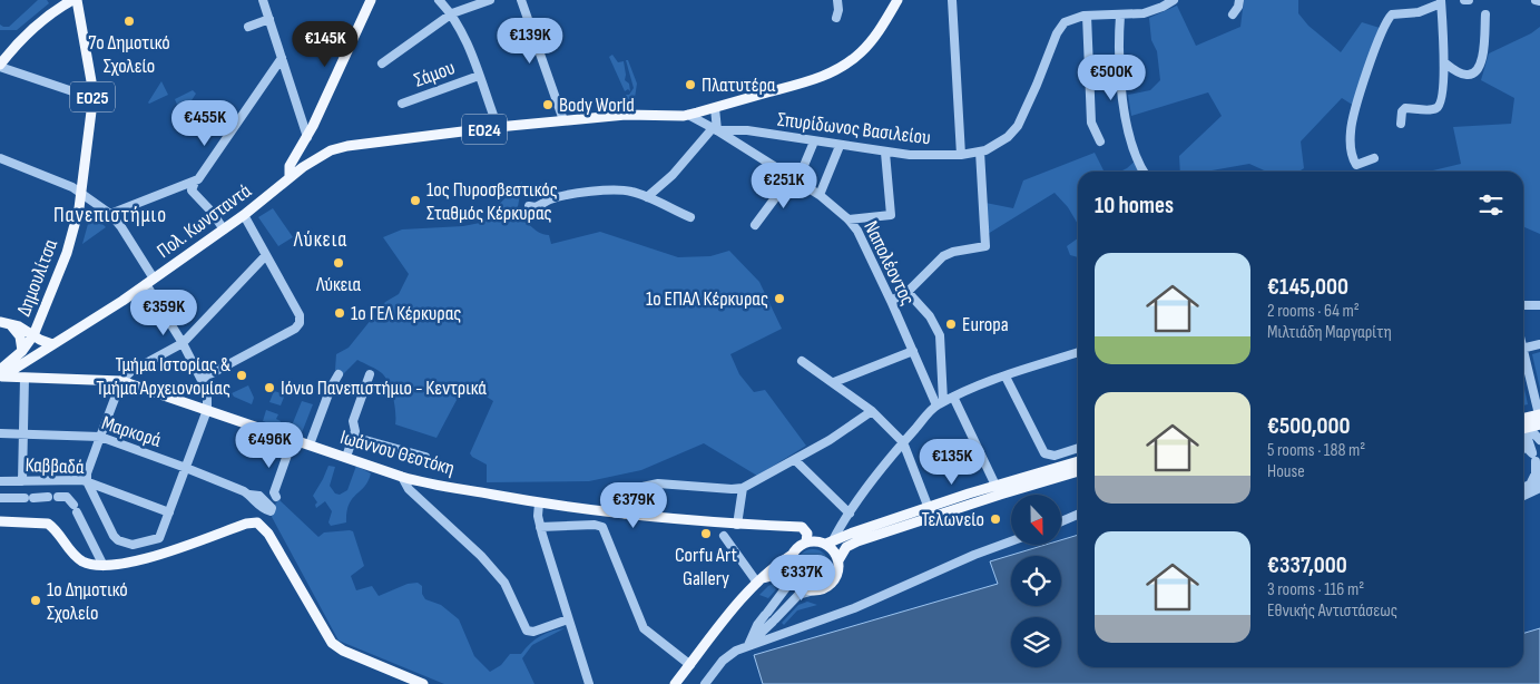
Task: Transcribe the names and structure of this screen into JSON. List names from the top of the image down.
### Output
{
  "streets": {
    "main road": [
      "ΕΟ25",
      "ΕΟ24",
      "Πολ. Κωνσταντά",
      "Δημουλίτσα",
      "Ιωάννου Θεοτόκη"
    ],
    "street": [
      "Σάμου",
      "Σπυρίδωνος Βασιλείου",
      "Ναπολέοντος",
      "Μαρκορά",
      "Καββαδά"
    ]
  },
  "crossings": [
    ["ΕΟ25", "Δημουλίτσα"],
    ["Σπυρίδωνος Βασιλείου", "Ναπολέοντος"],
    ["ΕΟ24", "Πολ. Κωνσταντά"],
    ["ΕΟ24", "Ναπολέοντος"],
    ["Πολ. Κωνσταντά", "Ιωάννου Θεοτόκη"]
  ],
  "districts": ["Πανεπιστήμιο", "Λύκεια"],
  "places": [
    "7ο Δημοτικό Σχολείο",
    "Πλατυτέρα",
    "Body World",
    "1ος Πυροσβεστικός Σταθμός Κέρκυρας",
    "Λύκεια",
    "1ο ΕΠΑΛ Κέρκυρας",
    "1ο ΓΕΛ Κέρκυρας",
    "Europa",
    "Τμήμα Ιστορίας & Τμήμα Αρχειονομίας",
    "Ιόνιο Πανεπιστήμιο - Κεντρικά",
    "Τελωνείο",
    "Corfu Art Gallery",
    "1ο Δημοτικό Σχολείο"
  ],
  "north": "bottom",
  "page": {
    "price": [
      "€139K",
      "€145K",
      "€500K",
      "€455K",
      "€251K",
      "€359K",
      "€496K",
      "€135K",
      "€379K",
      "€337K"
    ],
    "heading": "10 homes",
    "list": [
      {
        "name": "€145,000",
        "note": "2 rooms · 64 m² · Μιλτιάδη Μαργαρίτη"
      },
      {
        "name": "€500,000",
        "note": "5 rooms · 188 m² · House"
      },
      {
        "name": "€337,000",
        "note": "3 rooms · 116 m² · Εθνικής Αντιστάσεως"
      }
    ]
  }
}
